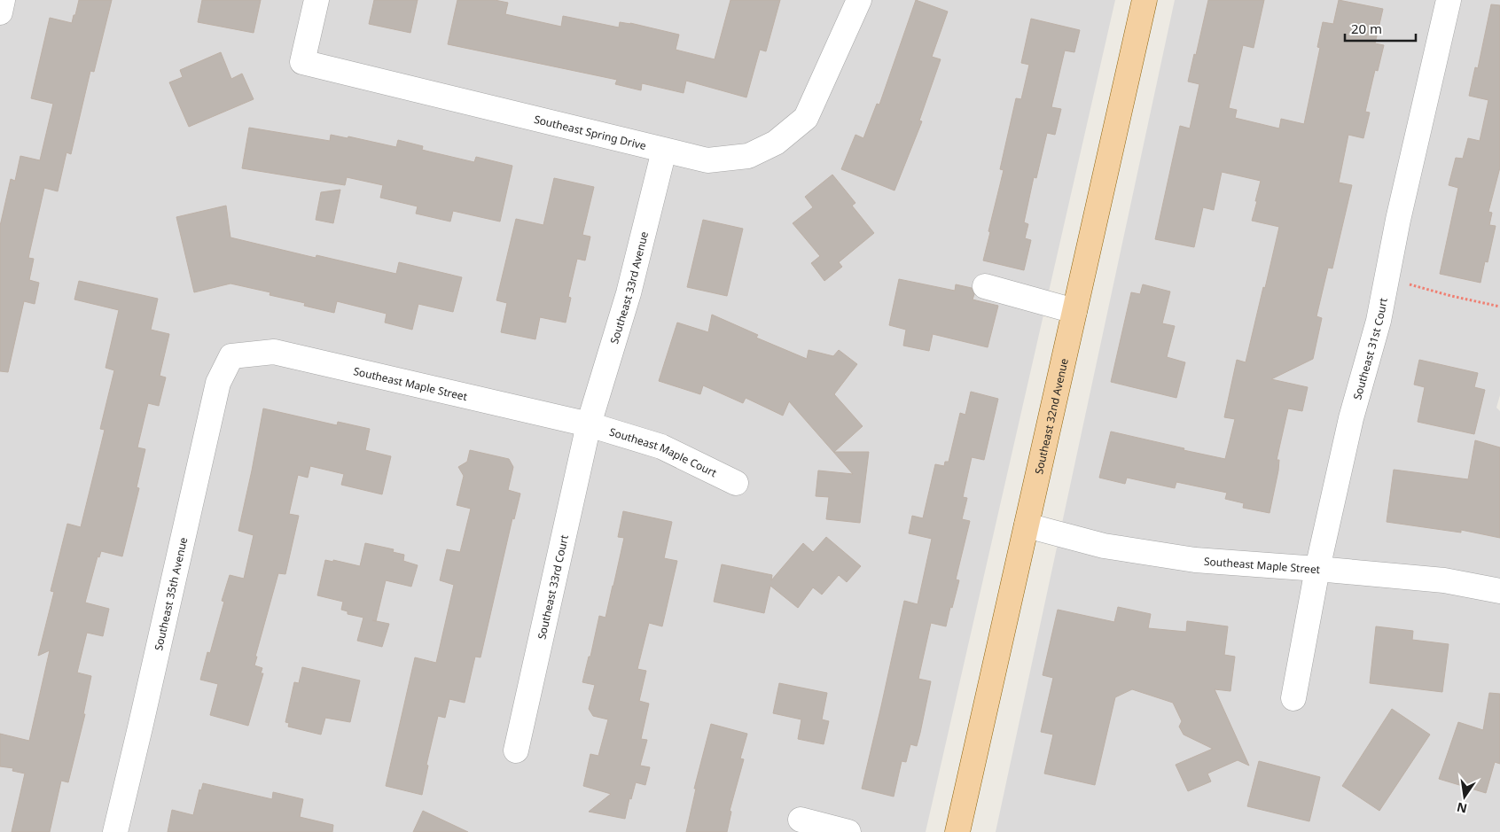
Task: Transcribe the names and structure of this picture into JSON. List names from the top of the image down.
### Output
{
  "streets": {
    "main road": ["Southeast 32nd Avenue"],
    "street": [
      "Southeast Spring Drive",
      "Southeast 33rd Avenue",
      "Southeast 31st Court",
      "Southeast Maple Street",
      "Southeast Maple Court",
      "Southeast 33rd Court",
      "Southeast 35th Avenue"
    ]
  },
  "crossings": [
    ["Southeast Spring Drive", "Southeast 33rd Avenue"],
    ["Southeast 33rd Avenue", "Southeast Maple Street"],
    ["Southeast 33rd Avenue", "Southeast Maple Court"],
    ["Southeast 33rd Avenue", "Southeast 33rd Court"],
    ["Southeast 31st Court", "Southeast Maple Street"],
    ["Southeast Maple Street", "Southeast 32nd Avenue"],
    ["Southeast Maple Street", "Southeast Maple Court"],
    ["Southeast Maple Street", "Southeast 33rd Court"],
    ["Southeast Maple Street", "Southeast 35th Avenue"],
    ["Southeast Maple Court", "Southeast 33rd Court"]
  ],
  "scale_bar": "20 m",
  "north": "bottom"
}
